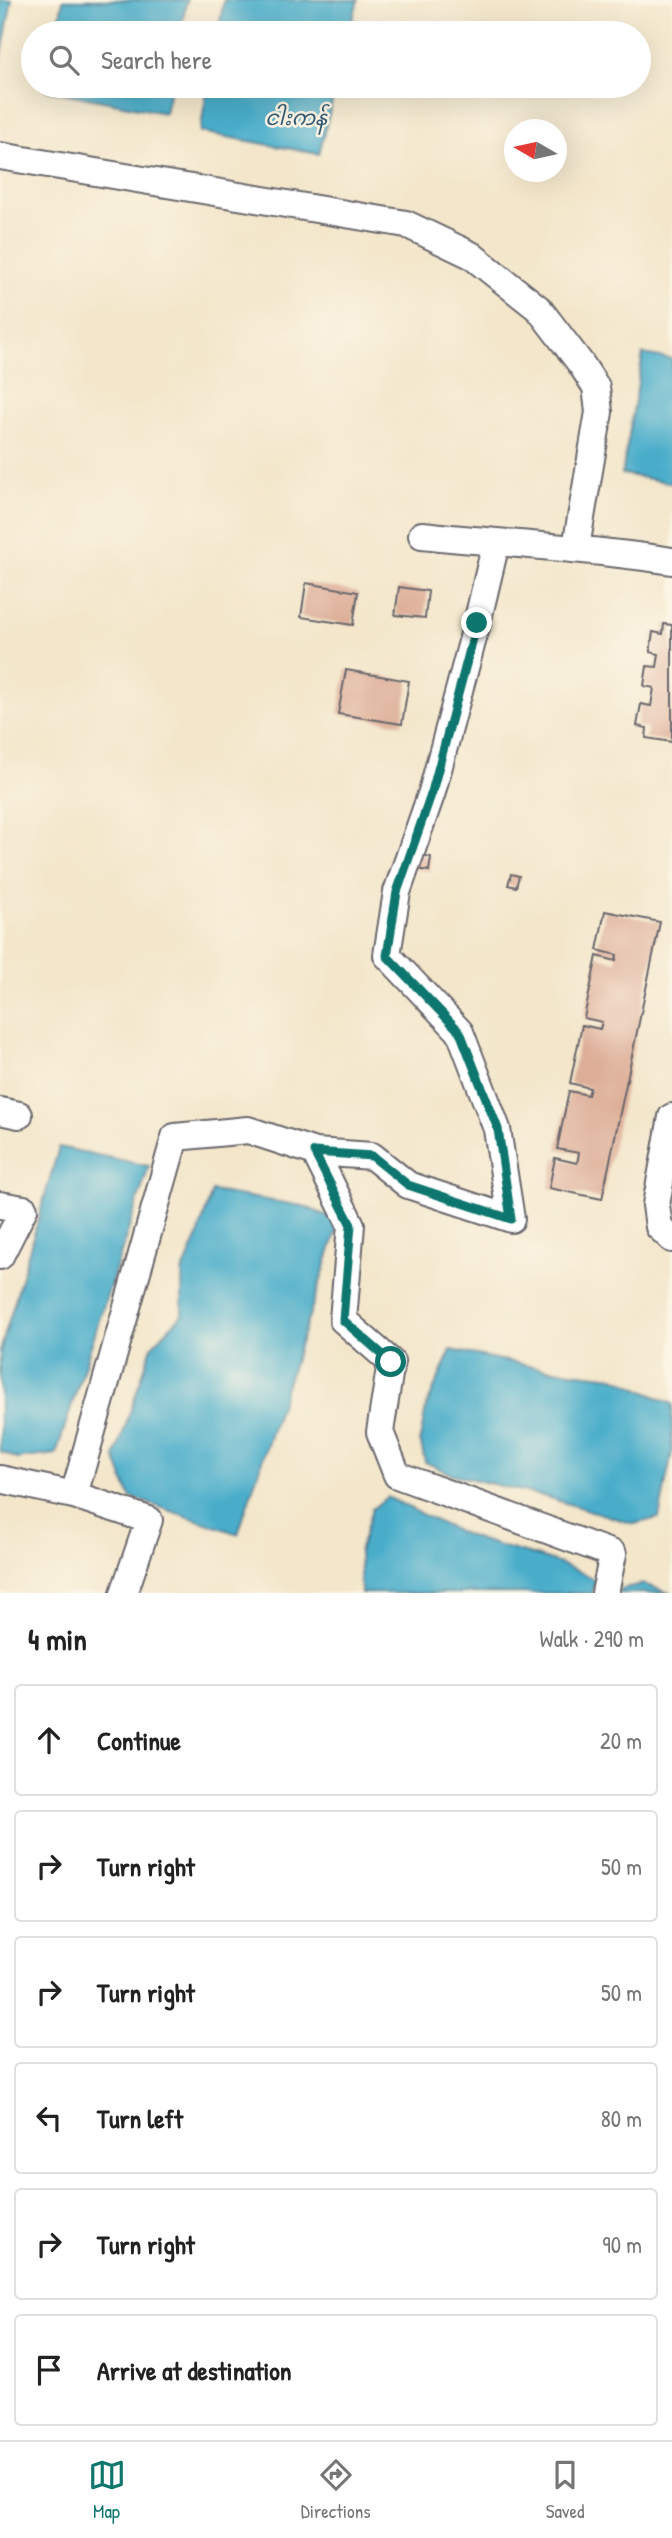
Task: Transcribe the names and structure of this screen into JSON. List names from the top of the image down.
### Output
{
  "water": ["ငါးကန်"],
  "north": "left",
  "page": {
    "search": "Search here",
    "heading": ["4 min", "Walk · 290 m"],
    "list": [
      ["Continue", "20 m"],
      ["Turn right", "50 m"],
      ["Turn right", "50 m"],
      ["Turn left", "80 m"],
      ["Turn right", "90 m"],
      "Arrive at destination"
    ],
    "nav": ["Map", "Directions", "Saved"]
  }
}
